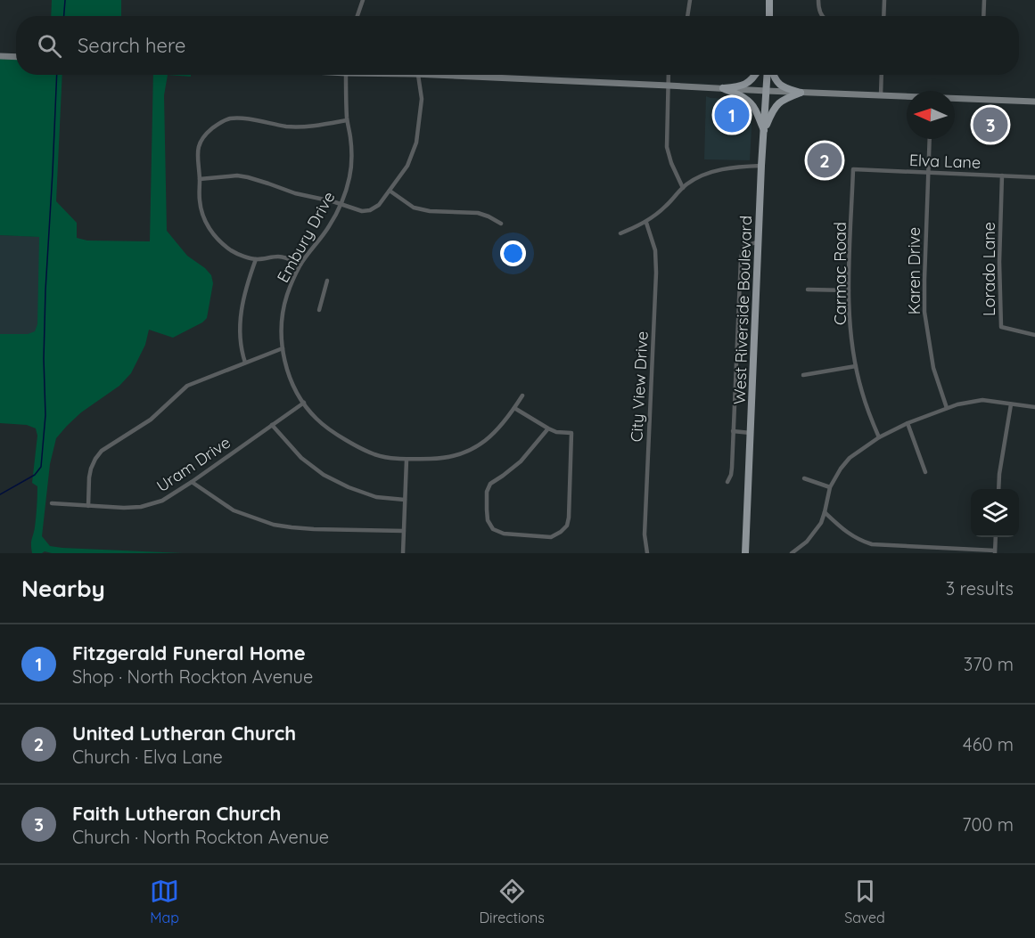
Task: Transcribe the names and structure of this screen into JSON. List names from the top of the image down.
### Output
{
  "streets": {
    "main road": ["West Riverside Boulevard"],
    "street": [
      "Elva Lane",
      "Embury Drive",
      "Lorado Lane",
      "Karen Drive",
      "Carmac Road",
      "City View Drive",
      "Uram Drive"
    ]
  },
  "crossings": [
    ["Elva Lane", "Lorado Lane"],
    ["Elva Lane", "Karen Drive"],
    ["Elva Lane", "Carmac Road"],
    ["Embury Drive", "Uram Drive"]
  ],
  "north": "left",
  "page": {
    "search": "Search here",
    "pins": ["1", "3", "2"],
    "heading": ["Nearby", "3 results"],
    "list": [
      {
        "mark": "1",
        "name": "Fitzgerald Funeral Home",
        "note": "Shop · North Rockton Avenue",
        "value": "370 m"
      },
      {
        "mark": "2",
        "name": "United Lutheran Church",
        "note": "Church · Elva Lane",
        "value": "460 m"
      },
      {
        "mark": "3",
        "name": "Faith Lutheran Church",
        "note": "Church · North Rockton Avenue",
        "value": "700 m"
      }
    ],
    "nav": ["Map", "Directions", "Saved"]
  }
}
